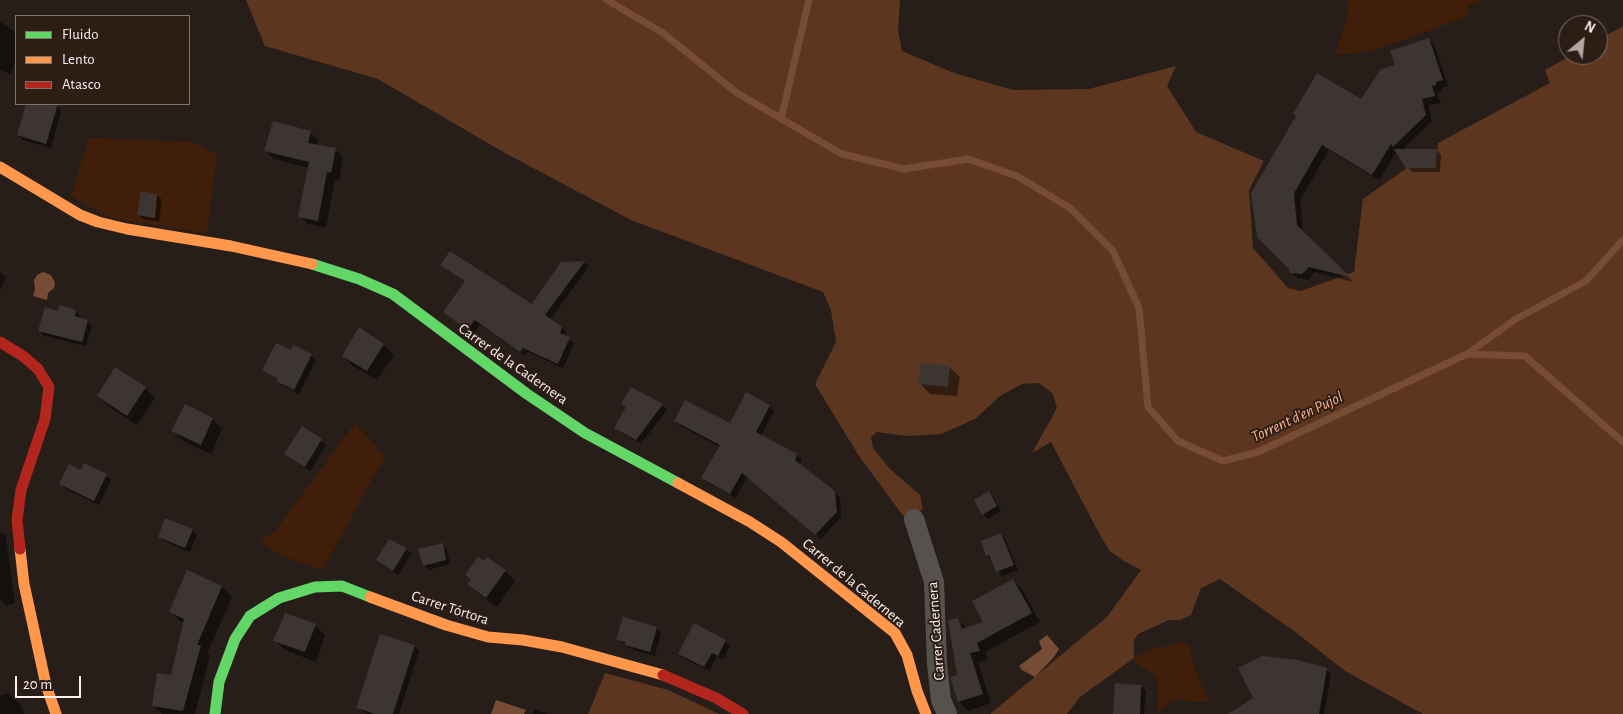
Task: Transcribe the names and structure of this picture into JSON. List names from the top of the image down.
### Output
{
  "streets": {
    "street": ["Carrer de la Cadernera", "Carrer Tórtora", "Carrer Cadernera"]
  },
  "water": ["Torrent d'en Pujol"],
  "legend": ["Fluido", "Lento", "Atasco"],
  "scale_bar": "20 m",
  "north": "top right"
}
